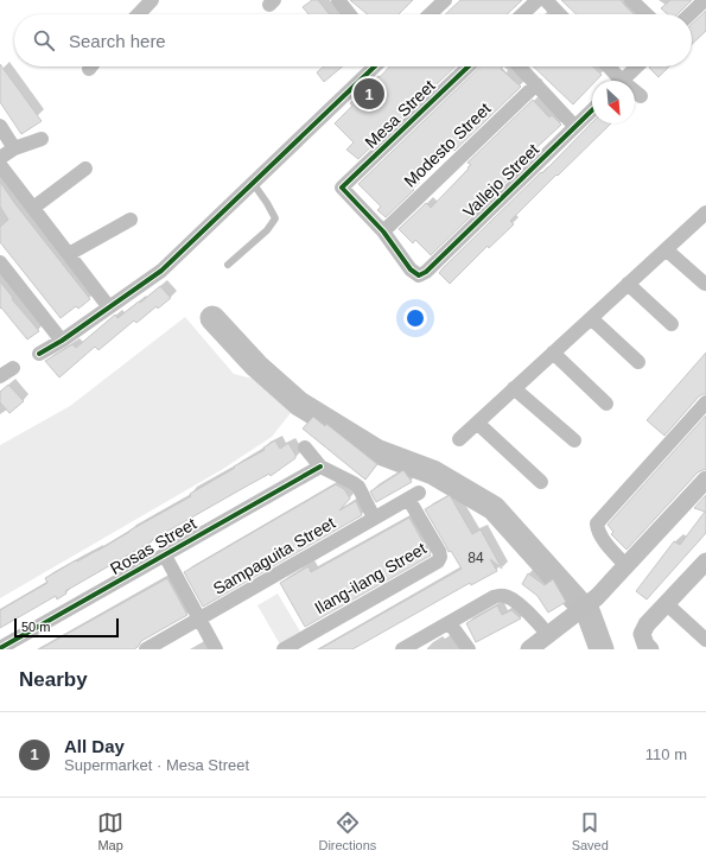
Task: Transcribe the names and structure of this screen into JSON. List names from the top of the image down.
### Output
{
  "streets": {
    "street": [
      "Mesa Street",
      "Modesto Street",
      "Vallejo Street",
      "Rosas Street",
      "Sampaguita Street",
      "Ilang-ilang Street"
    ]
  },
  "crossings": [
    ["Mesa Street", "Modesto Street"],
    ["Mesa Street", "Vallejo Street"],
    ["Modesto Street", "Vallejo Street"],
    ["Sampaguita Street", "Ilang-ilang Street"]
  ],
  "house_numbers": ["84"],
  "scale_bar": "50 m",
  "north": "bottom right",
  "page": {
    "search": "Search here",
    "pins": "1",
    "scale": "50 m",
    "heading": "Nearby",
    "list": [
      {
        "mark": "1",
        "name": "All Day",
        "note": "Supermarket · Mesa Street",
        "value": "110 m"
      }
    ],
    "nav": ["Map", "Directions", "Saved"]
  }
}
